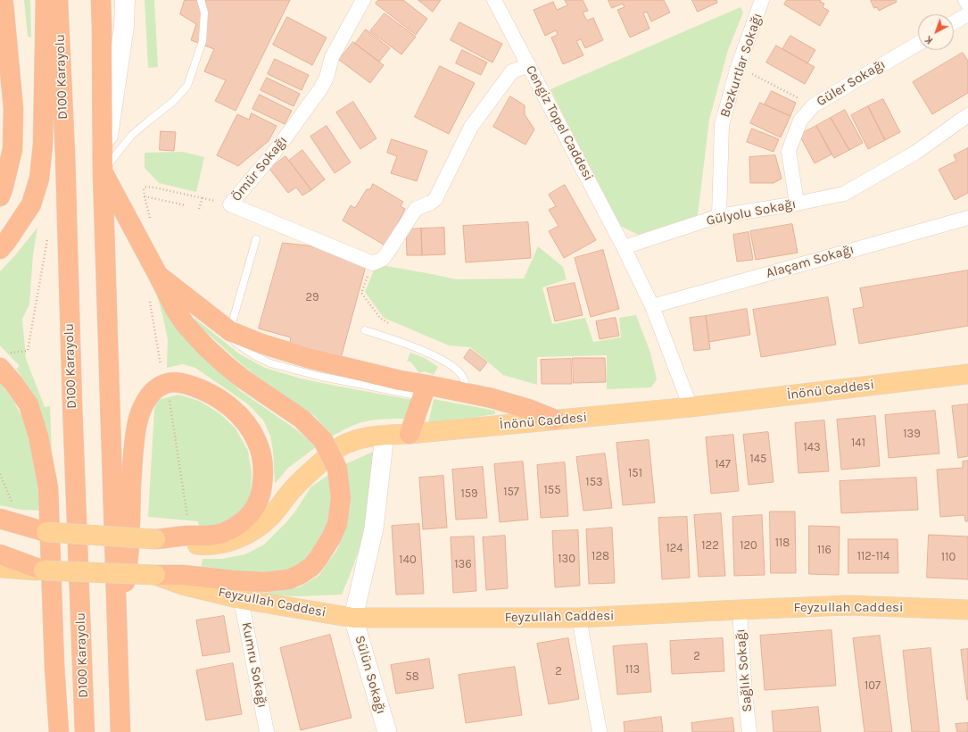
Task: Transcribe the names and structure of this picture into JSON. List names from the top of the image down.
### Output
{
  "streets": {
    "highway": ["D100 Karayolu"],
    "main road": ["İnönü Caddesi", "Feyzullah Caddesi"],
    "street": [
      "Bozkurtlar Sokağı",
      "Güler Sokağı",
      "Cengiz Topel Caddesi",
      "Ömür Sokağı",
      "Gülyolu Sokağı",
      "Alaçam Sokağı",
      "Kumru Sokağı",
      "Sağlık Sokağı",
      "Sülün Sokağı"
    ]
  },
  "crossings": [
    ["Bozkurtlar Sokağı", "Gülyolu Sokağı"],
    ["Güler Sokağı", "Gülyolu Sokağı"],
    ["Cengiz Topel Caddesi", "Ömür Sokağı"],
    ["Cengiz Topel Caddesi", "Gülyolu Sokağı"],
    ["Feyzullah Caddesi", "Kumru Sokağı"],
    ["Feyzullah Caddesi", "Sağlık Sokağı"],
    ["Feyzullah Caddesi", "Sülün Sokağı"]
  ],
  "house_numbers": [
    "29",
    "139",
    "141",
    "143",
    "145",
    "147",
    "151",
    "153",
    "155",
    "157",
    "159",
    "118",
    "122",
    "120",
    "124",
    "116",
    "128",
    "112-114",
    "110",
    "130",
    "140",
    "136",
    "2",
    "113",
    "2",
    "58",
    "107"
  ],
  "north": "bottom left"
}
